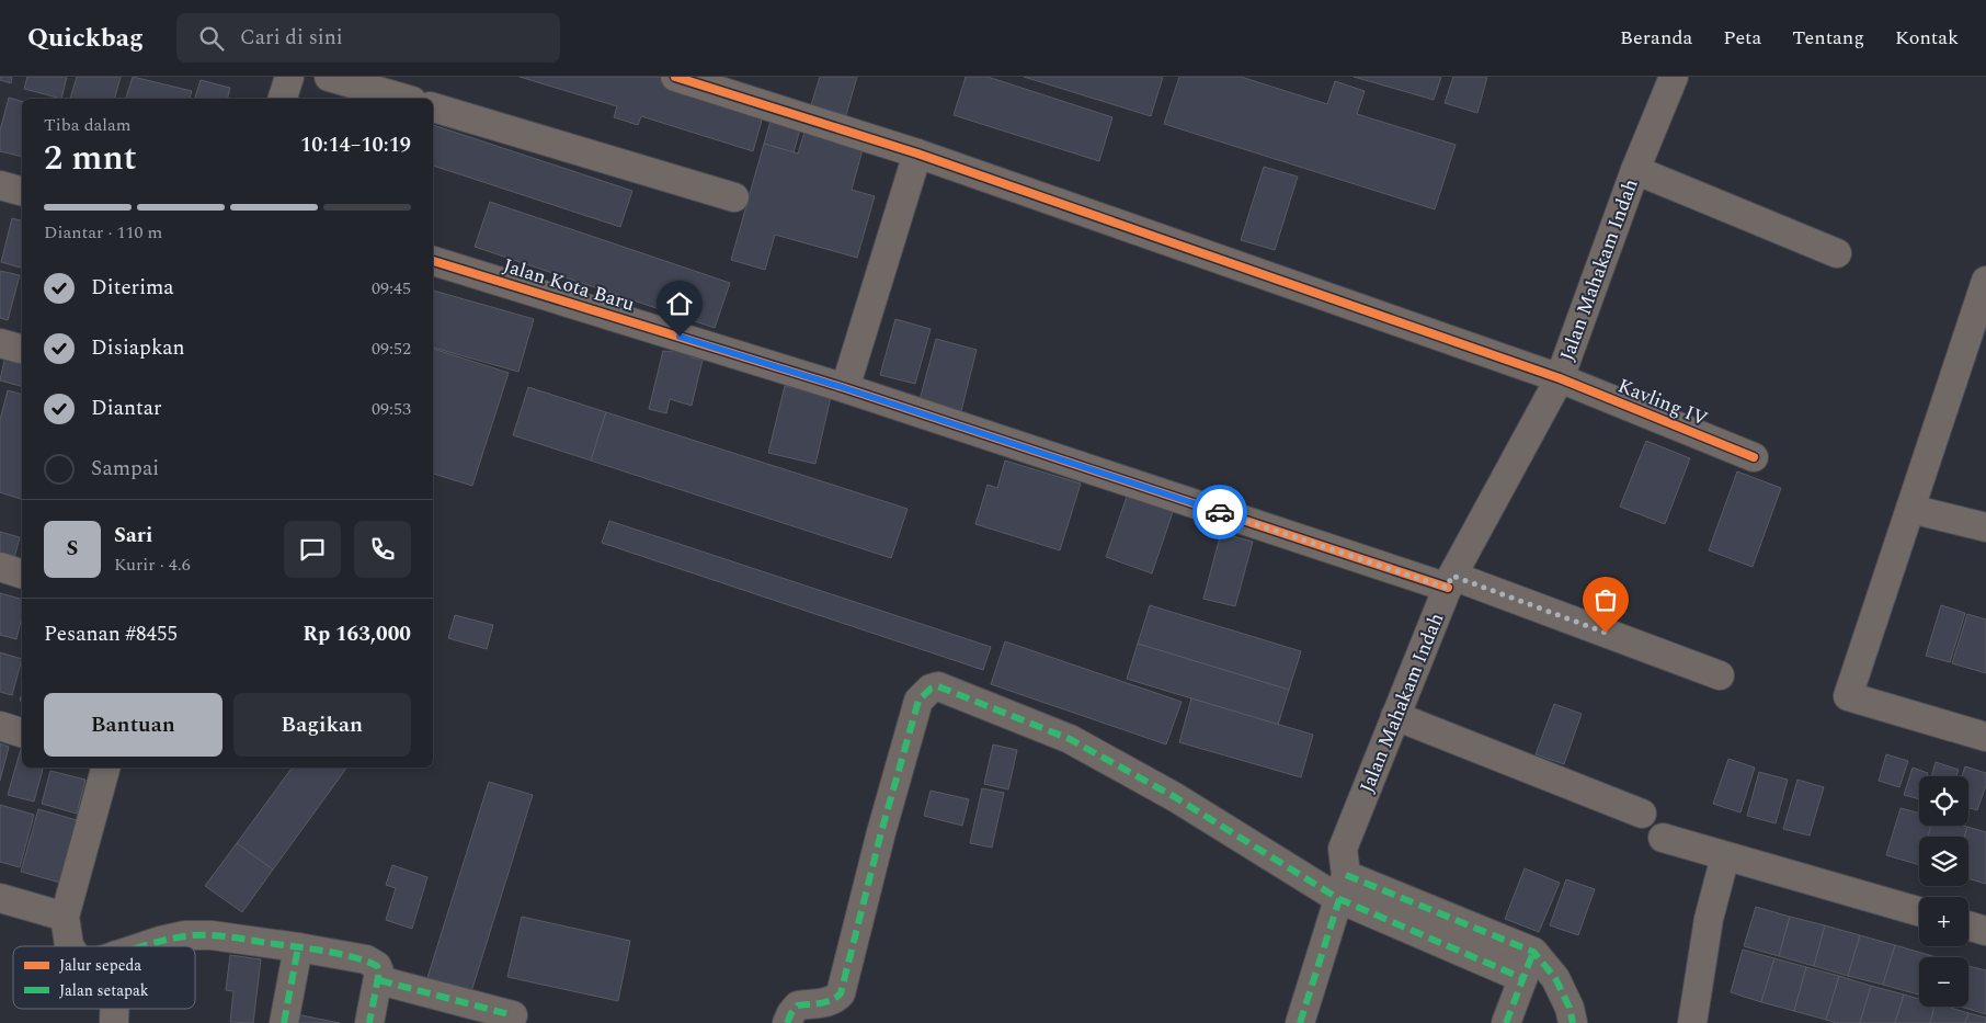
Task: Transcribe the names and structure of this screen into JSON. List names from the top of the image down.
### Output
{
  "streets": {
    "street": ["Jalan Mahakam Indah", "Jalan Kota Baru", "Kavling IV"]
  },
  "crossings": [
    ["Jalan Mahakam Indah", "Jalan Kota Baru"],
    ["Jalan Mahakam Indah", "Kavling IV"]
  ],
  "legend": ["Jalur sepeda", "Jalan setapak"],
  "page": {
    "header": "Quickbag",
    "search": "Cari di sini",
    "nav": [
      "Beranda",
      "Peta",
      "Tentang",
      "Kontak"
    ],
    "heading": ["2 mnt", "Tiba dalam", "10:14–10:19"],
    "panel": [
      "Sari",
      "Kurir · 4.6",
      "Pesanan #8455",
      "Rp 163,000"
    ],
    "bar": "Diantar · 110 m",
    "list": [
      ["Diterima", "09:45"],
      ["Disiapkan", "09:52"],
      ["Diantar", "09:53"],
      "Sampai"
    ],
    "round": "S",
    "buttons": ["Bantuan", "Bagikan"],
    "map_buttons": ["+", "−"]
  }
}
